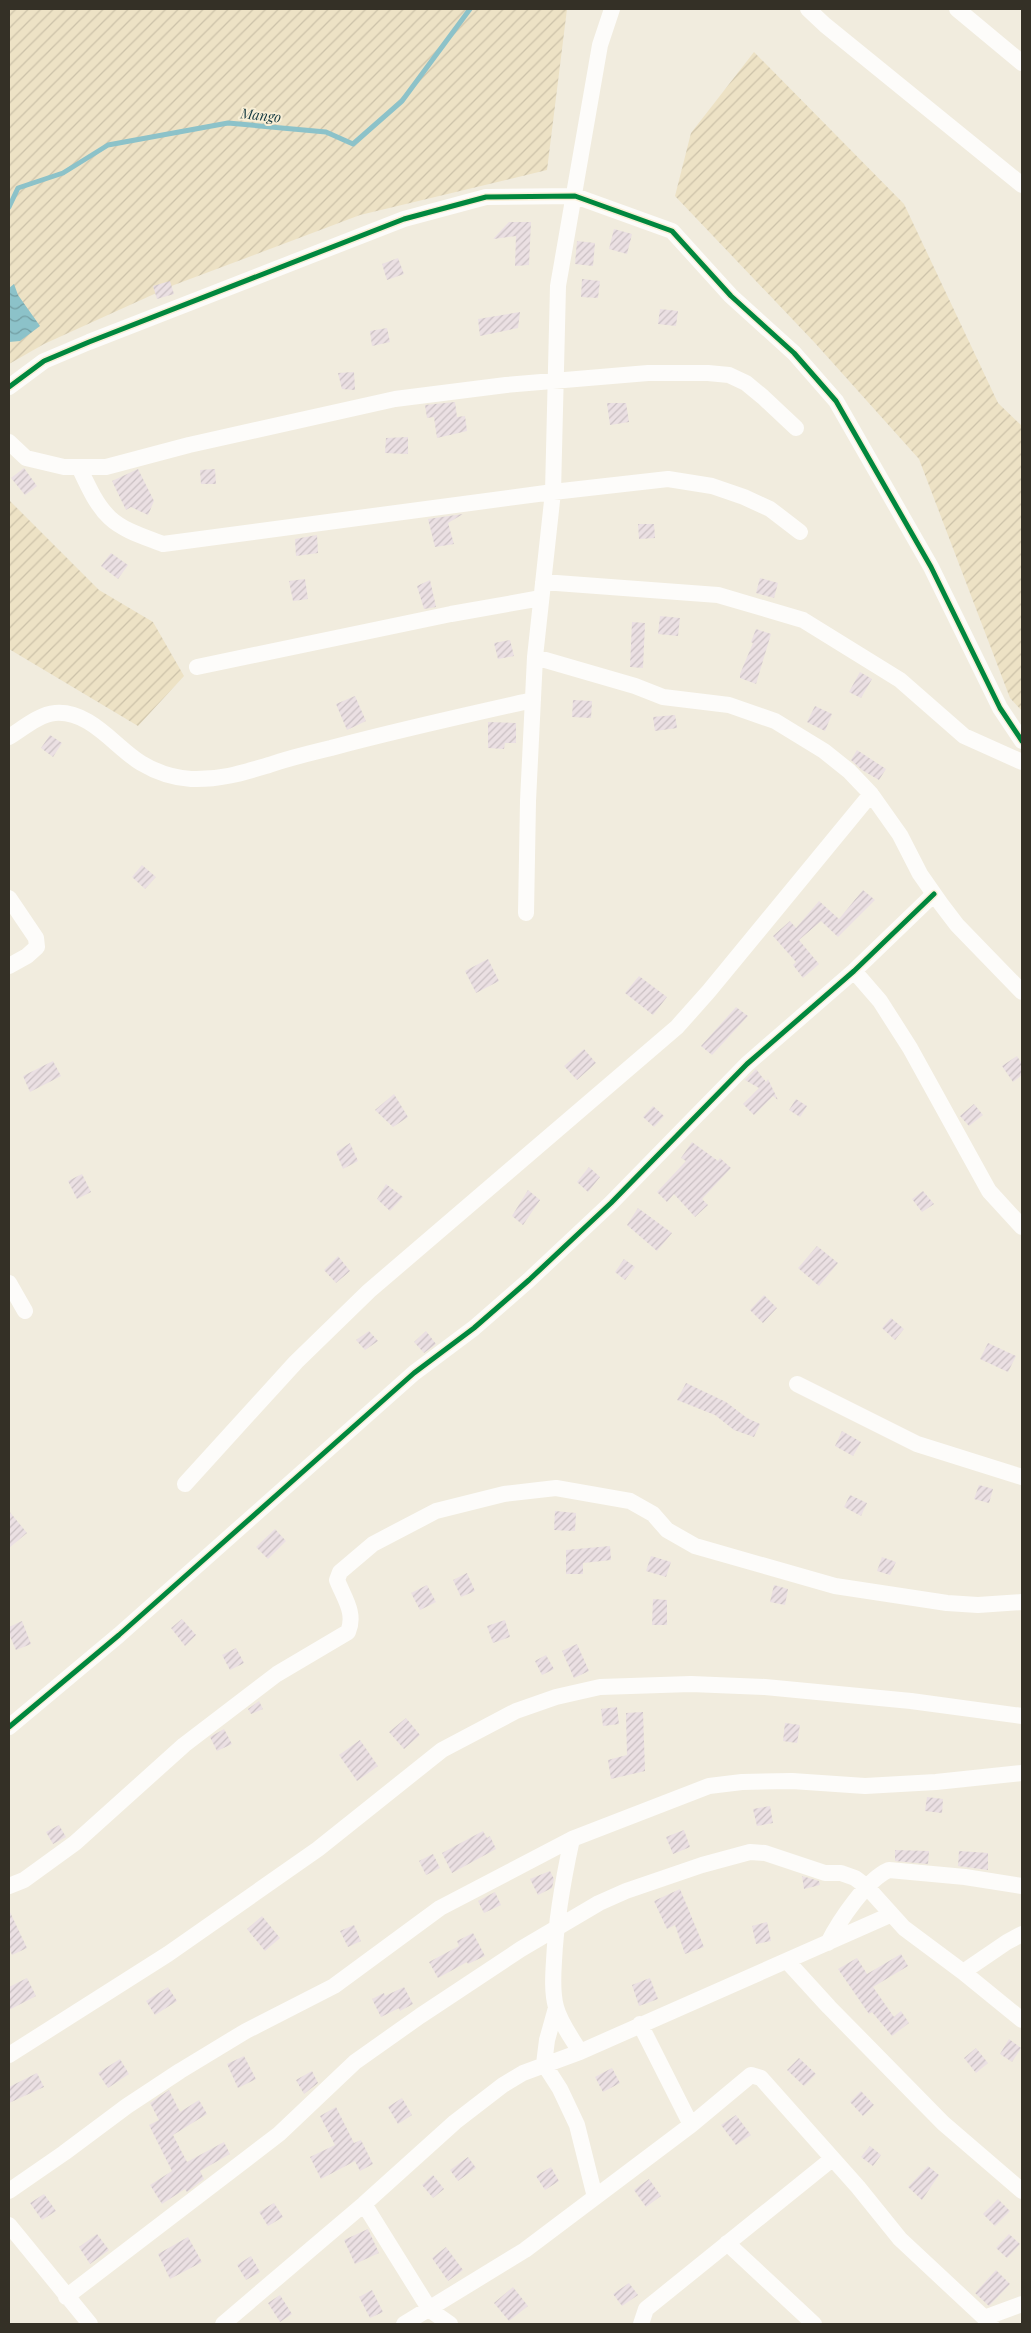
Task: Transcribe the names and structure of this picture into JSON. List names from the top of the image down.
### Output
{
  "water": ["Mango"]
}
